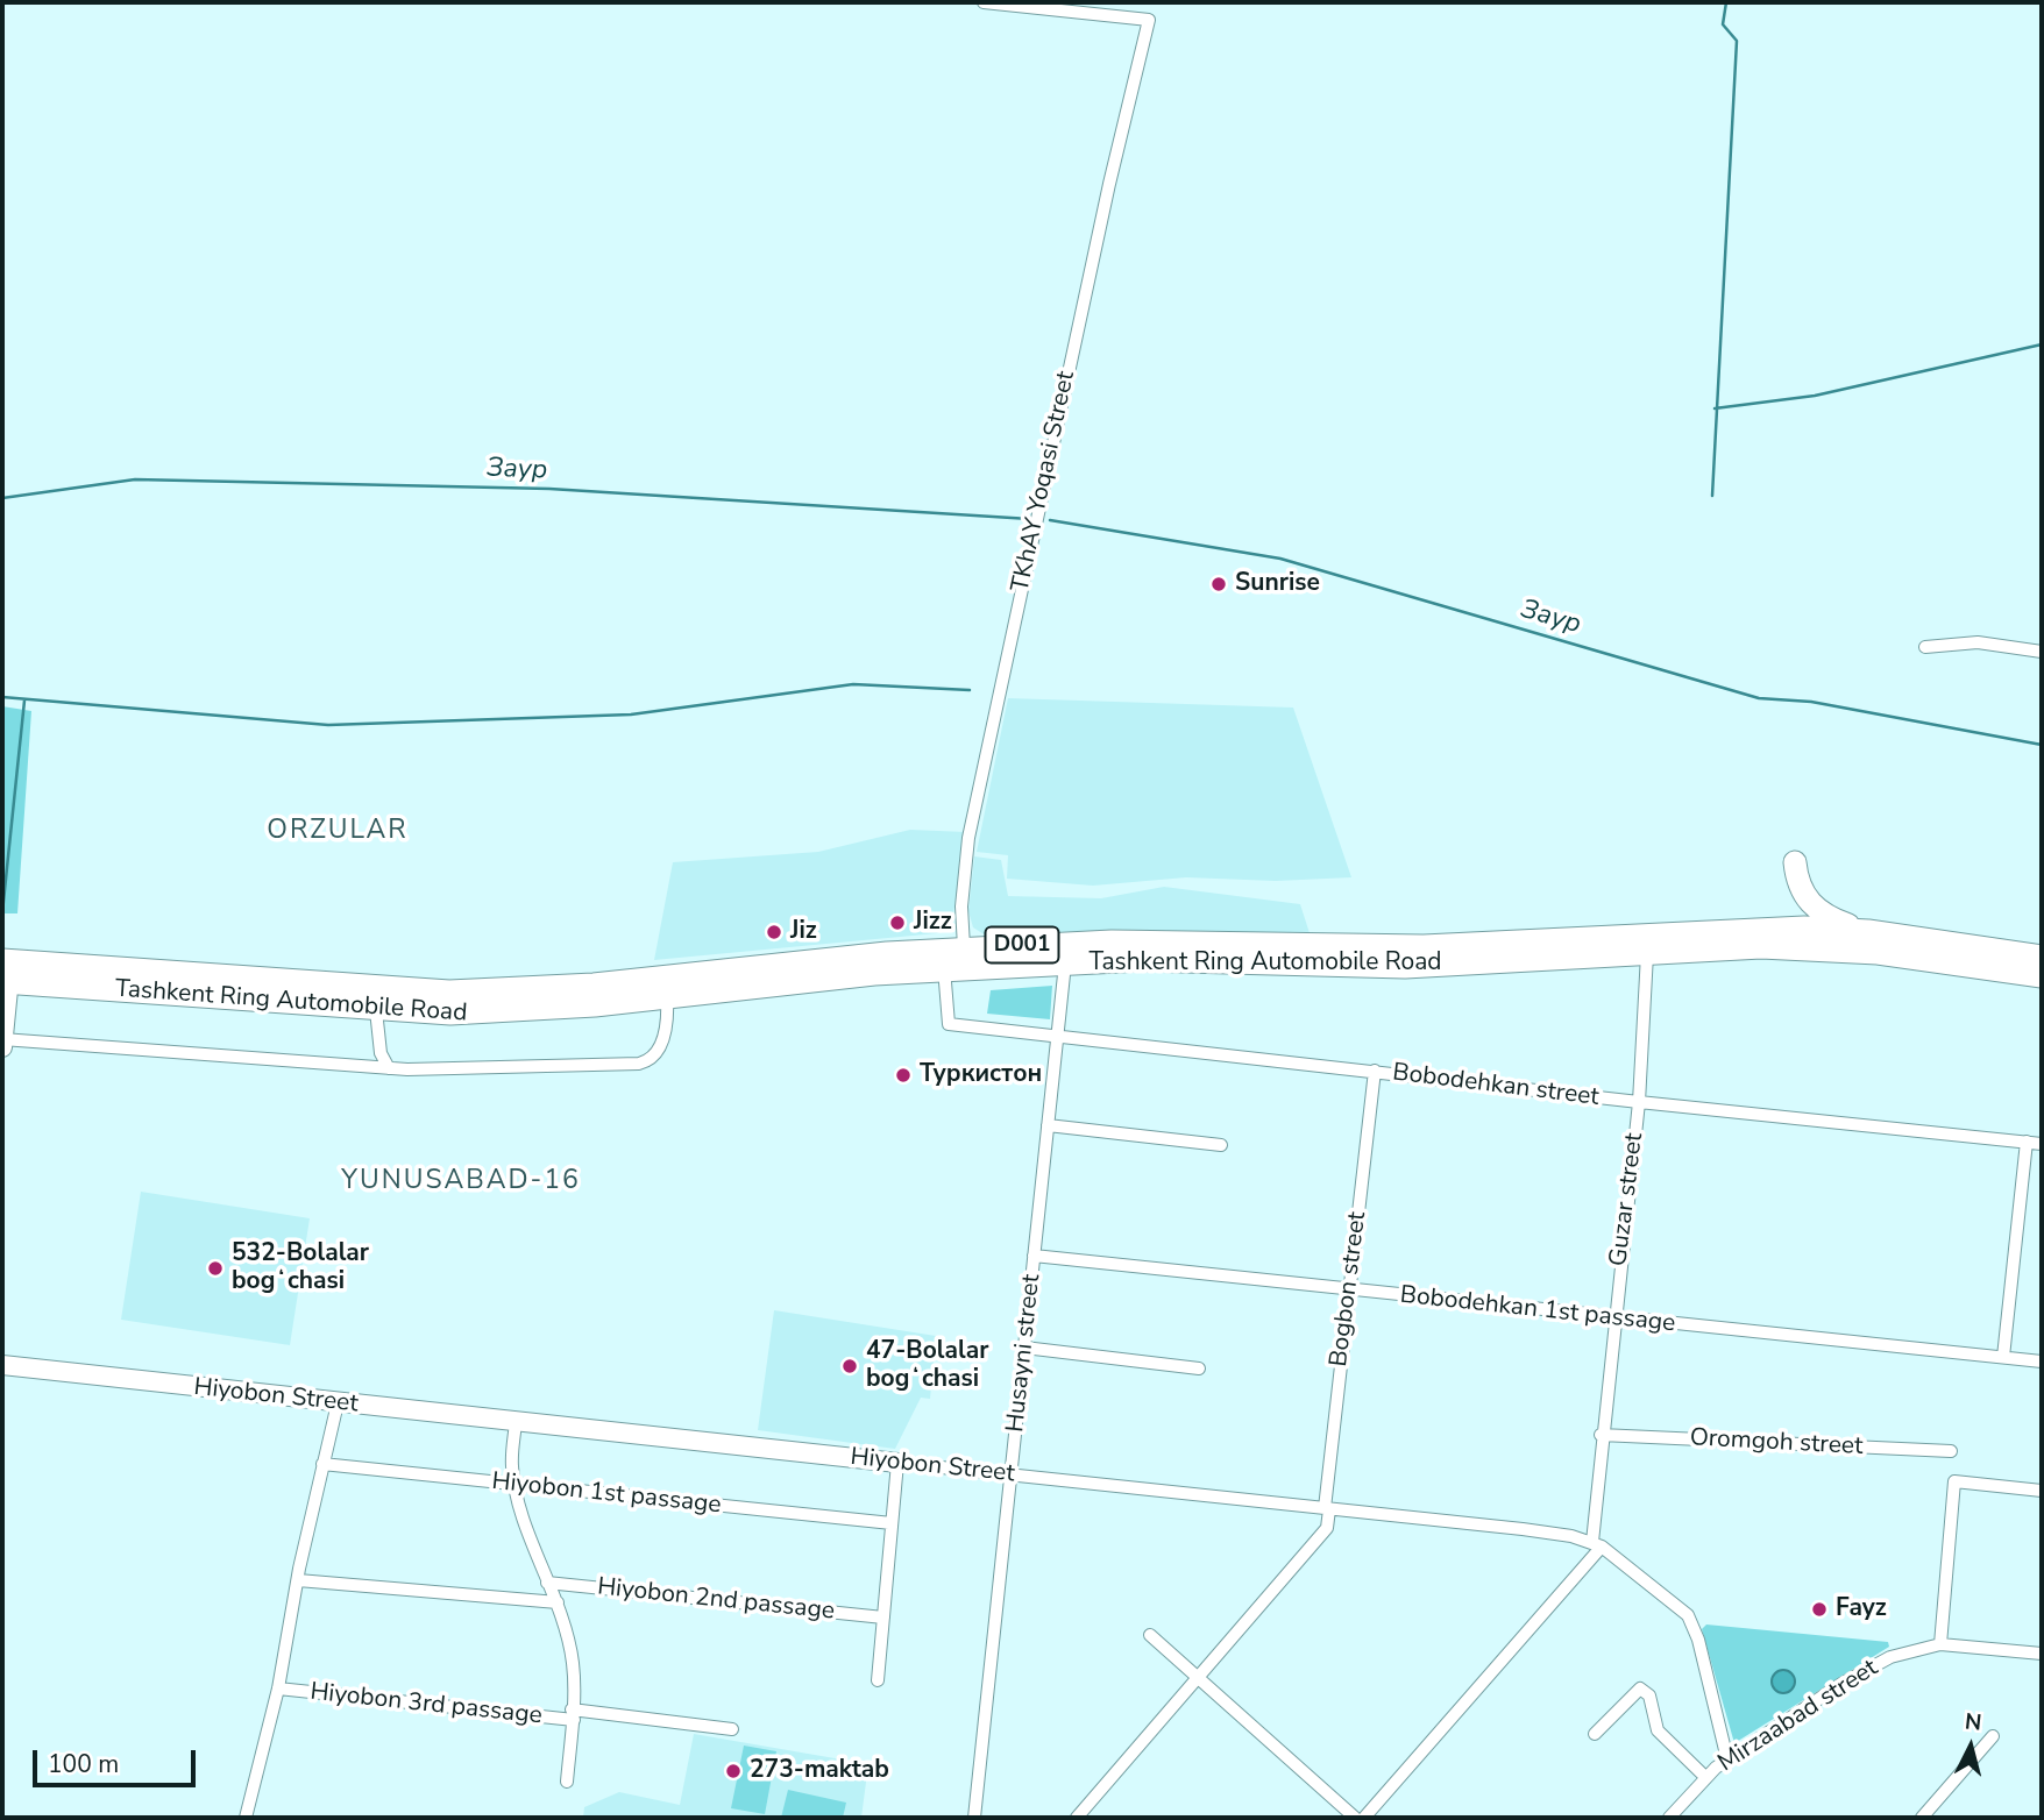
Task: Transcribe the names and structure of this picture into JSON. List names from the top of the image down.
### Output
{
  "streets": {
    "highway": ["D001", "Tashkent Ring Automobile Road"],
    "street": [
      "TKhAY Yoqasi Street",
      "Bobodehkan street",
      "Guzar street",
      "Bogbon street",
      "Bobodehkan 1st passage",
      "Husayni street",
      "Hiyobon Street",
      "Oromgoh street",
      "Hiyobon 1st passage",
      "Hiyobon 2nd passage",
      "Hiyobon 3rd passage",
      "Mirzaаbаd street"
    ]
  },
  "crossings": [
    ["TKhAY Yoqasi Street", "Tashkent Ring Automobile Road"],
    ["Tashkent Ring Automobile Road", "Bobodehkan street"],
    ["Tashkent Ring Automobile Road", "Guzar street"],
    ["Tashkent Ring Automobile Road", "Husayni street"],
    ["Bobodehkan street", "Guzar street"],
    ["Bobodehkan street", "Bogbon street"],
    ["Bobodehkan street", "Husayni street"],
    ["Guzar street", "Bobodehkan 1st passage"],
    ["Guzar street", "Hiyobon Street"],
    ["Guzar street", "Oromgoh street"],
    ["Bogbon street", "Bobodehkan 1st passage"],
    ["Bogbon street", "Hiyobon Street"],
    ["Bobodehkan 1st passage", "Husayni street"],
    ["Husayni street", "Hiyobon Street"],
    ["Hiyobon Street", "Mirzaаbаd street"]
  ],
  "districts": ["ORZULAR", "YUNUSABAD-16"],
  "water": ["Заур"],
  "places": [
    "Sunrise",
    "Jizz",
    "Jiz",
    "Туркистон",
    "532-Bolalar bogʻchasi",
    "47-Bolalar bogʻchasi",
    "Fayz",
    "273-maktab"
  ],
  "scale_bar": "100 m",
  "north": "top"
}
